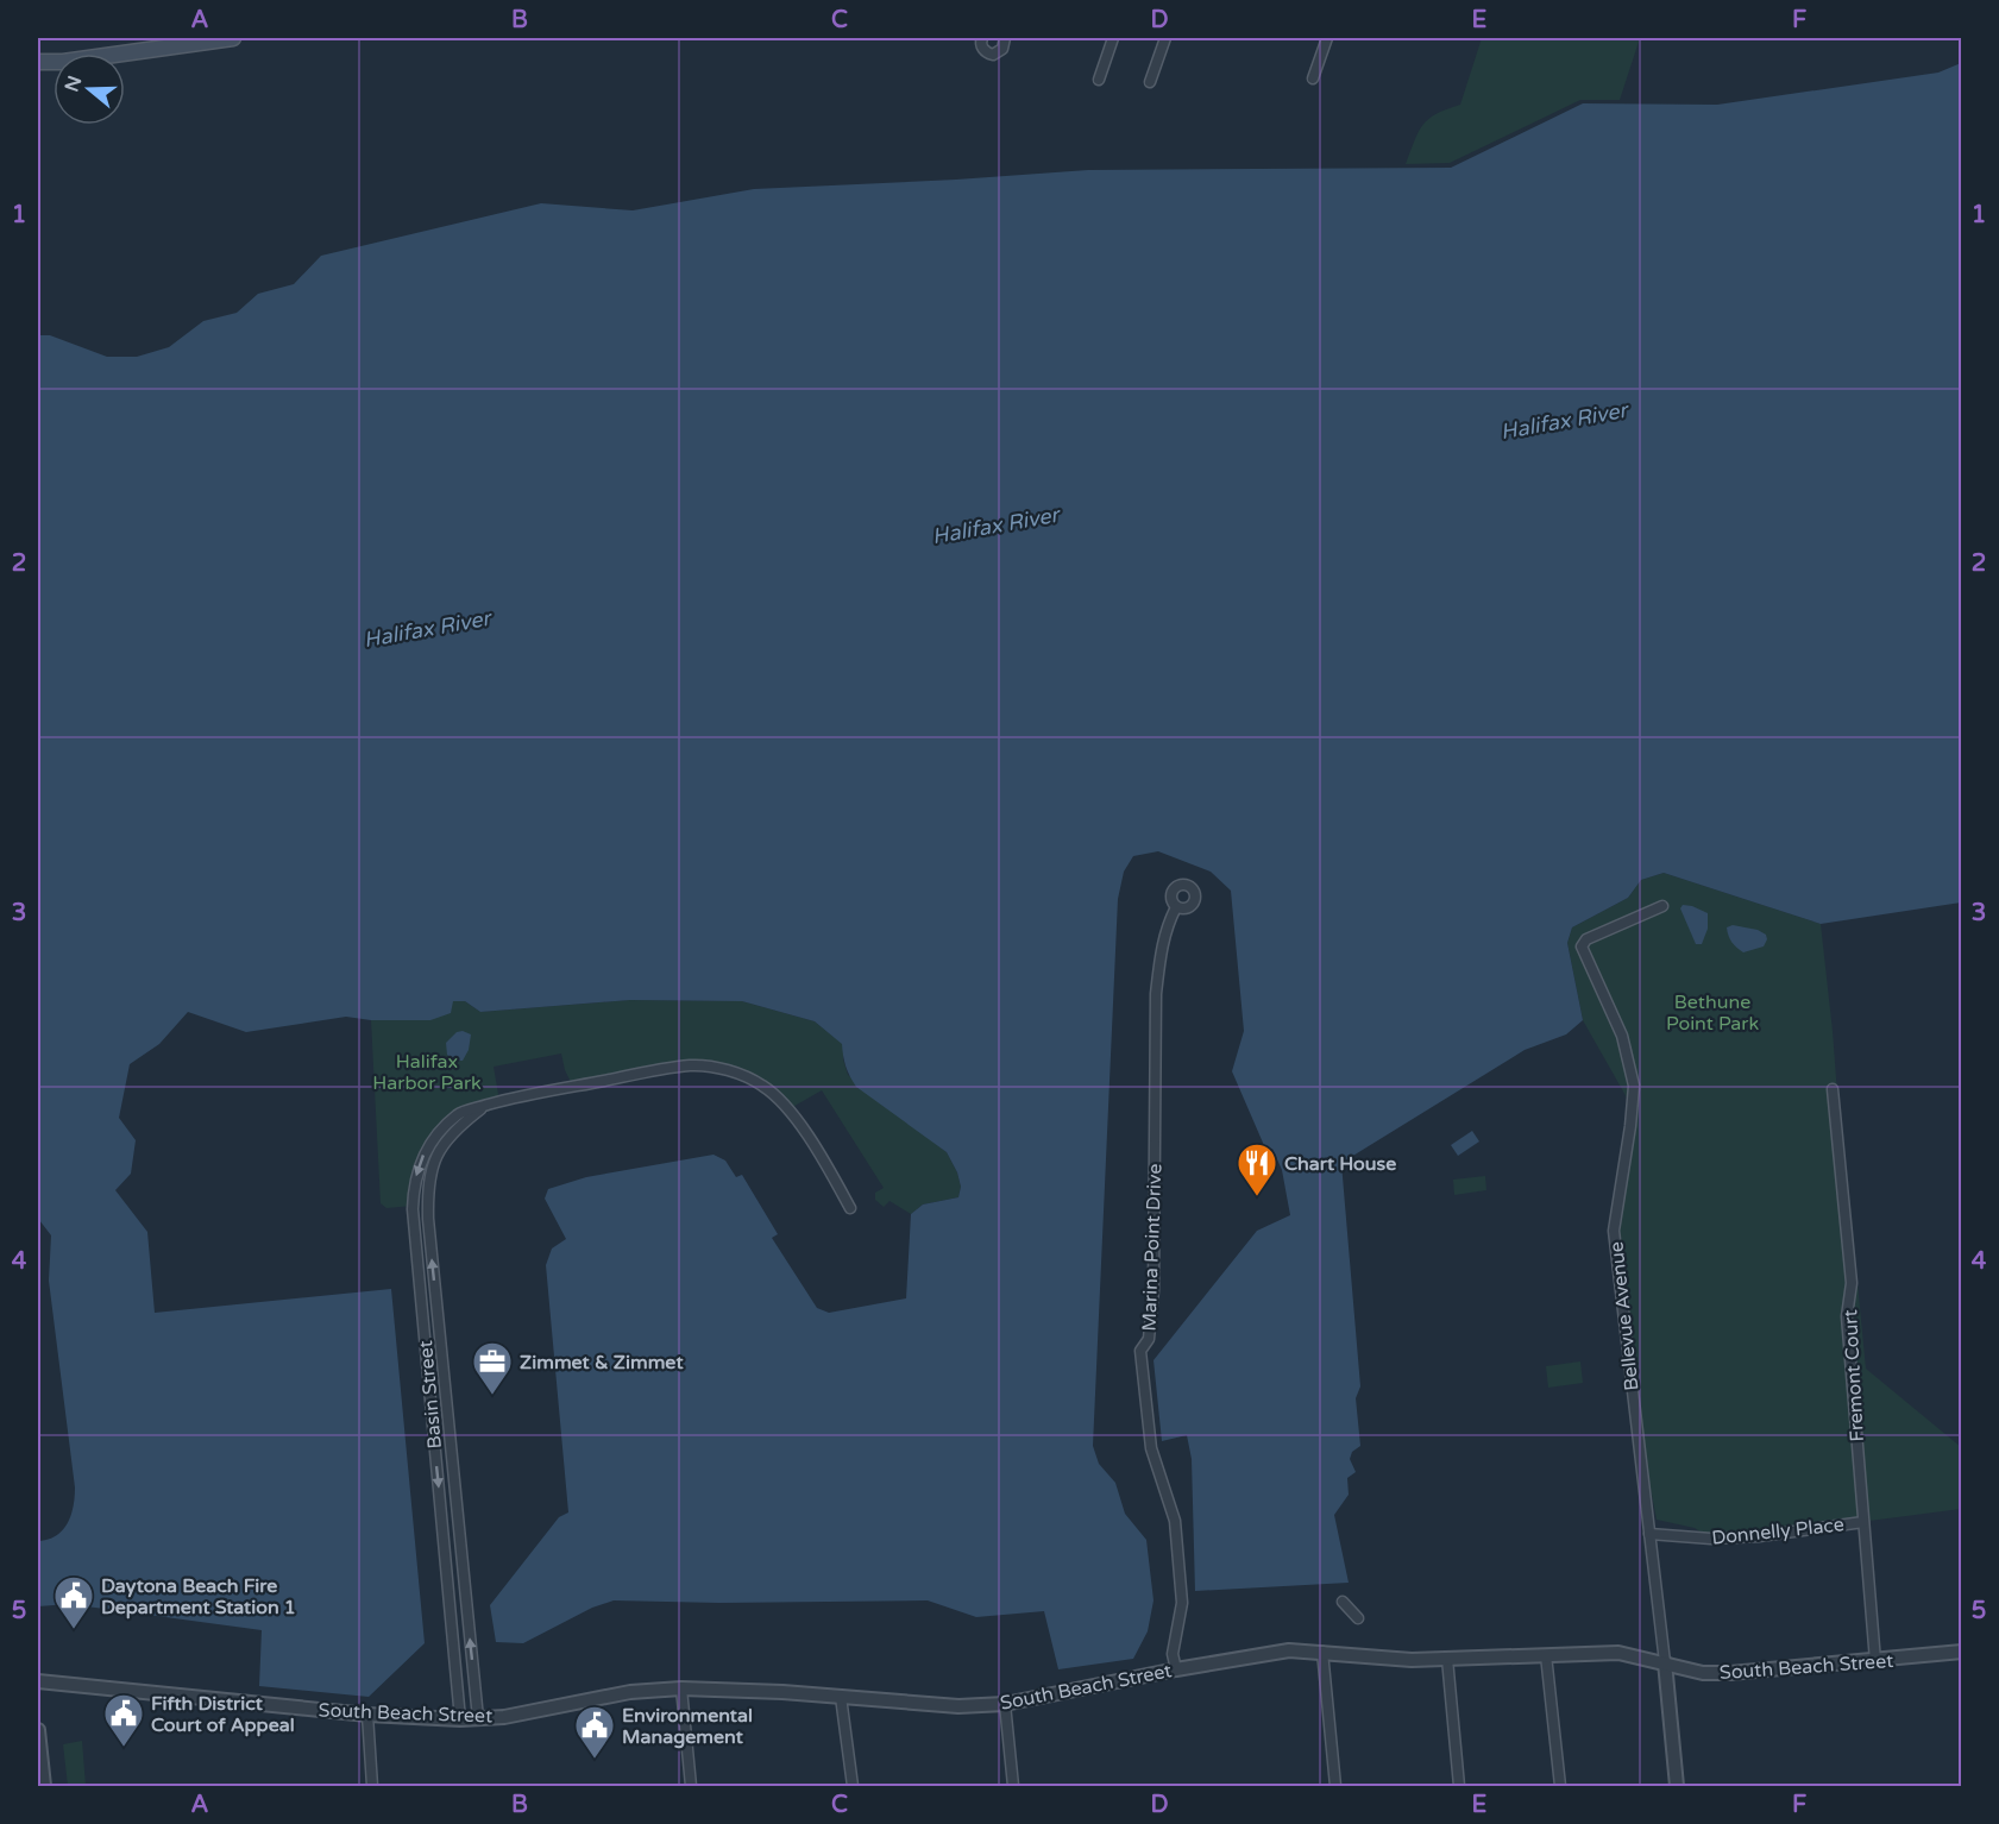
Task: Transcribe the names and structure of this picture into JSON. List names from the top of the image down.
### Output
{
  "streets": {
    "street": [
      "Marina Point Drive",
      "Bellevue Avenue",
      "Fremont Court",
      "Basin Street",
      "Donnelly Place",
      "South Beach Street"
    ]
  },
  "crossings": [
    ["Marina Point Drive", "South Beach Street"],
    ["Bellevue Avenue", "Donnelly Place"],
    ["Bellevue Avenue", "South Beach Street"],
    ["Fremont Court", "Donnelly Place"],
    ["Fremont Court", "South Beach Street"],
    ["Basin Street", "South Beach Street"]
  ],
  "water": ["Halifax River"],
  "parks": ["Bethune Point Park", "Halifax Harbor Park"],
  "places": {
    "restaurant": ["Chart House"],
    "office": ["Zimmet & Zimmet"],
    "public building": ["Daytona Beach Fire Department Station 1", "Fifth District Court of Appeal", "Environmental Management"]
  },
  "north": "left",
  "grid": {
    "columns": [
      "A",
      "B",
      "C",
      "D",
      "E",
      "F"
    ],
    "rows": [
      "1",
      "2",
      "3",
      "4",
      "5"
    ]
  }
}
